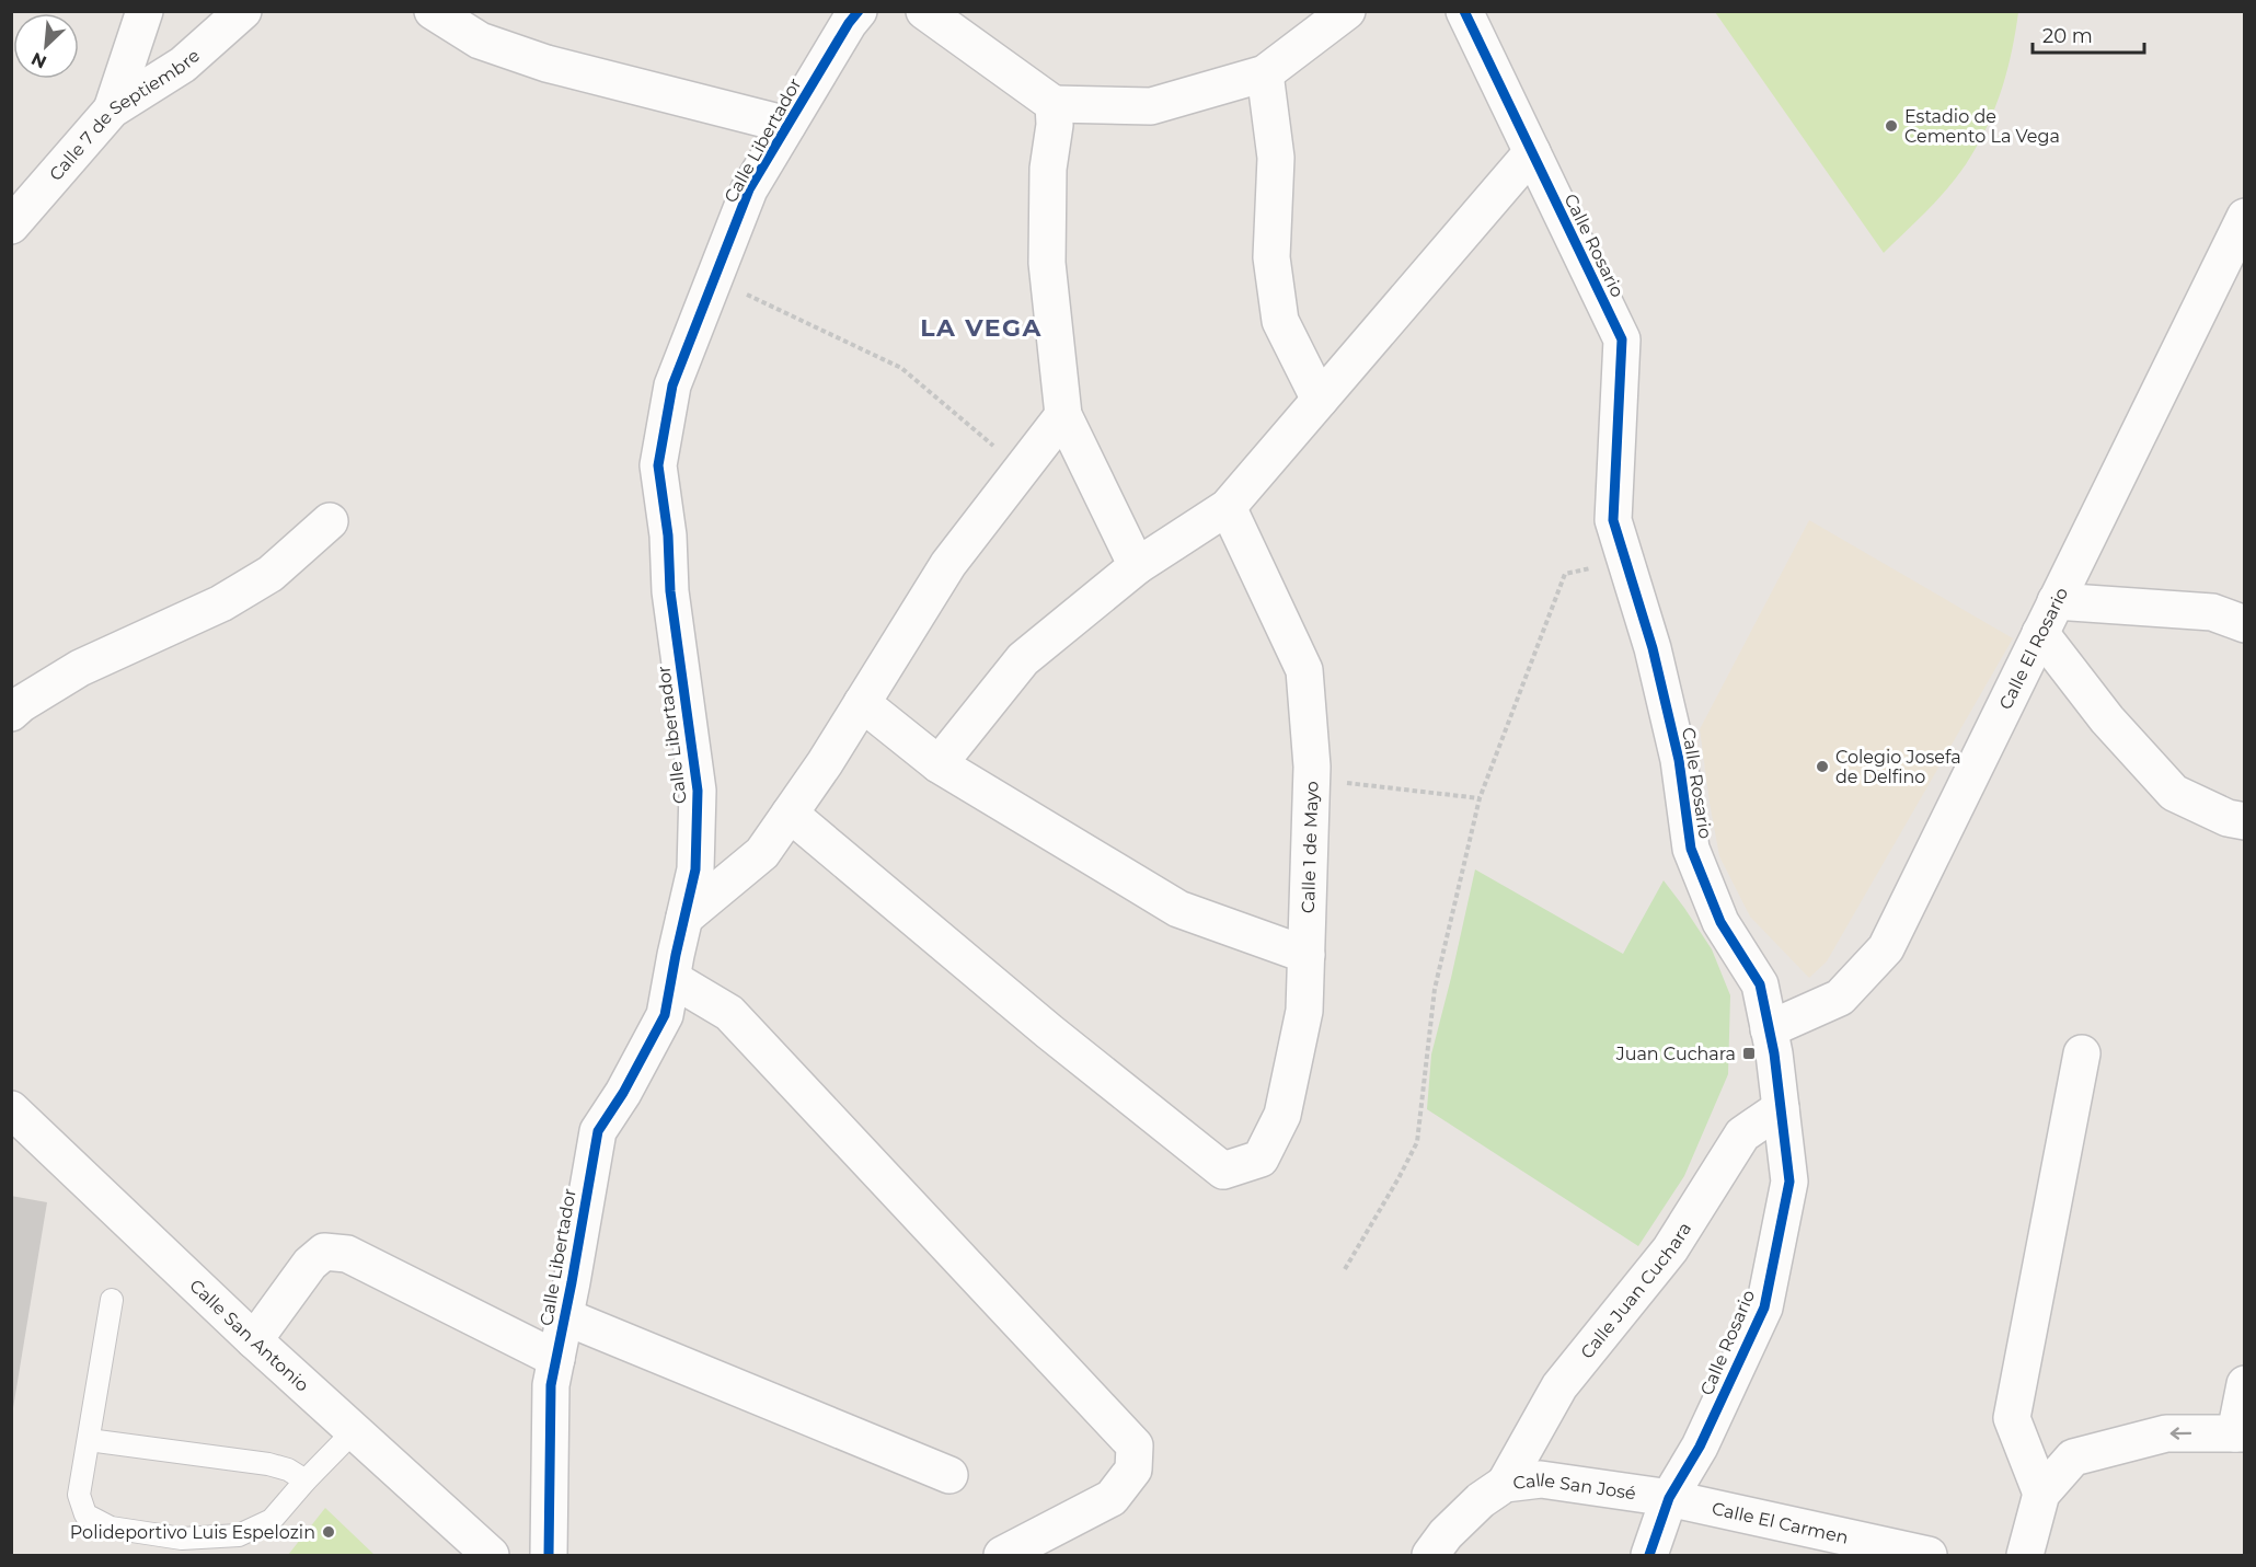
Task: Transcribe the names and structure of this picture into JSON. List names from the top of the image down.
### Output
{
  "streets": {
    "street": [
      "Calle 7 de Septiembre",
      "Calle Libertador",
      "Calle Rosario",
      "Calle El Rosario",
      "Calle 1 de Mayo",
      "Calle Juan Cuchara",
      "Calle San Antonio",
      "Calle San José",
      "Calle El Carmen"
    ]
  },
  "crossings": [
    ["Calle Rosario", "Calle El Rosario"],
    ["Calle Rosario", "Calle Juan Cuchara"],
    ["Calle Rosario", "Calle San José"],
    ["Calle Rosario", "Calle El Carmen"],
    ["Calle Juan Cuchara", "Calle San José"],
    ["Calle San José", "Calle El Carmen"]
  ],
  "districts": ["LA VEGA"],
  "places": {
    "other": ["Estadio de Cemento La Vega", "Colegio Josefa de Delfino", "Polideportivo Luis Espelozin"],
    "transit": ["Juan Cuchara"]
  },
  "scale_bar": "20 m",
  "north": "bottom left"
}
